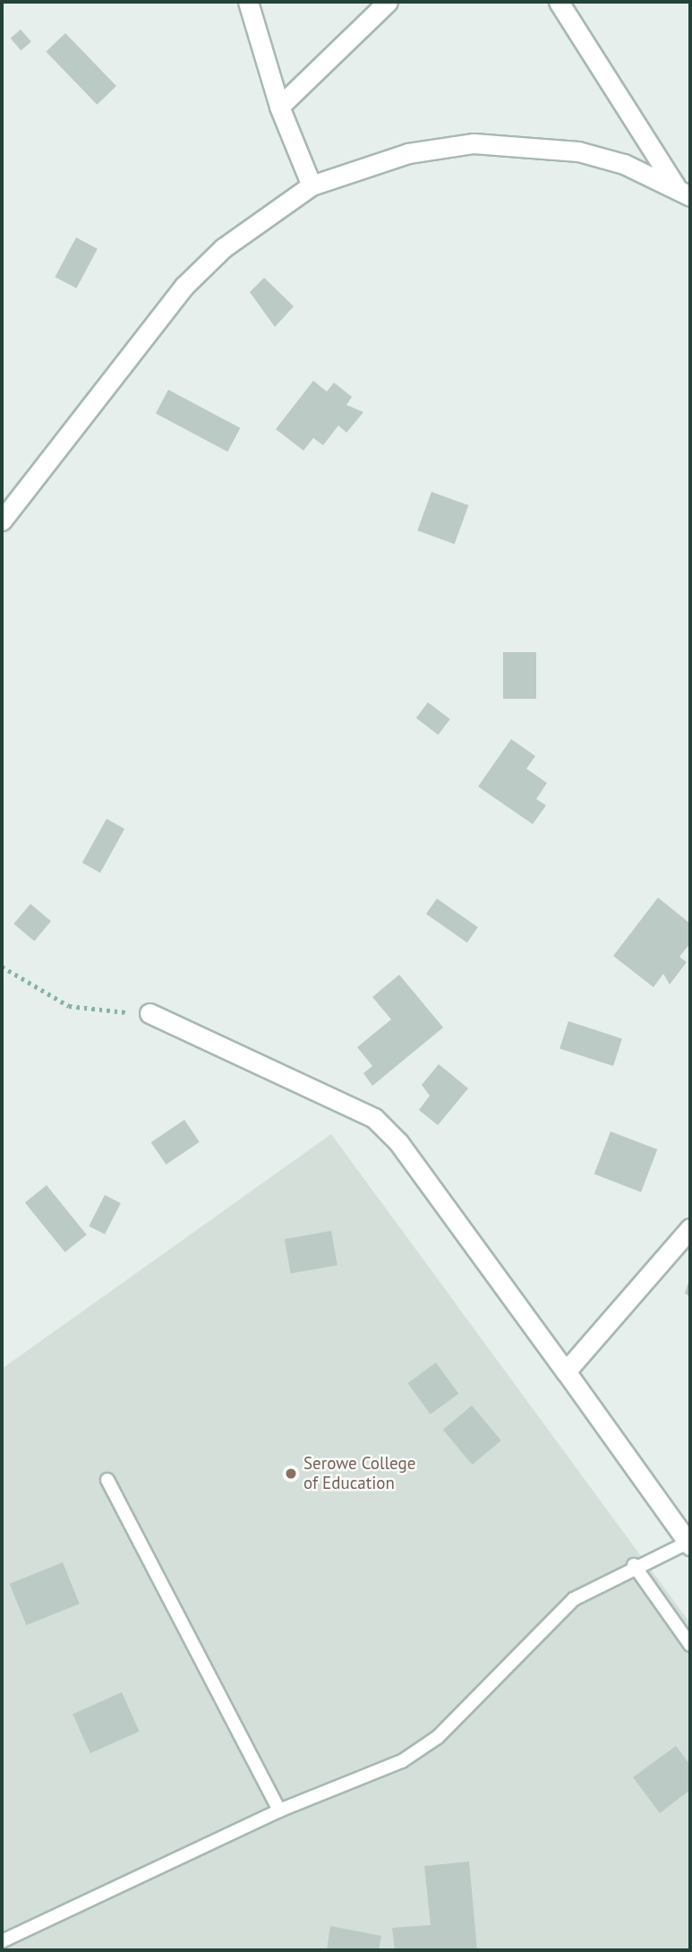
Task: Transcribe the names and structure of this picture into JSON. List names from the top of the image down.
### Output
{
  "places": ["Serowe College of Education"]
}
